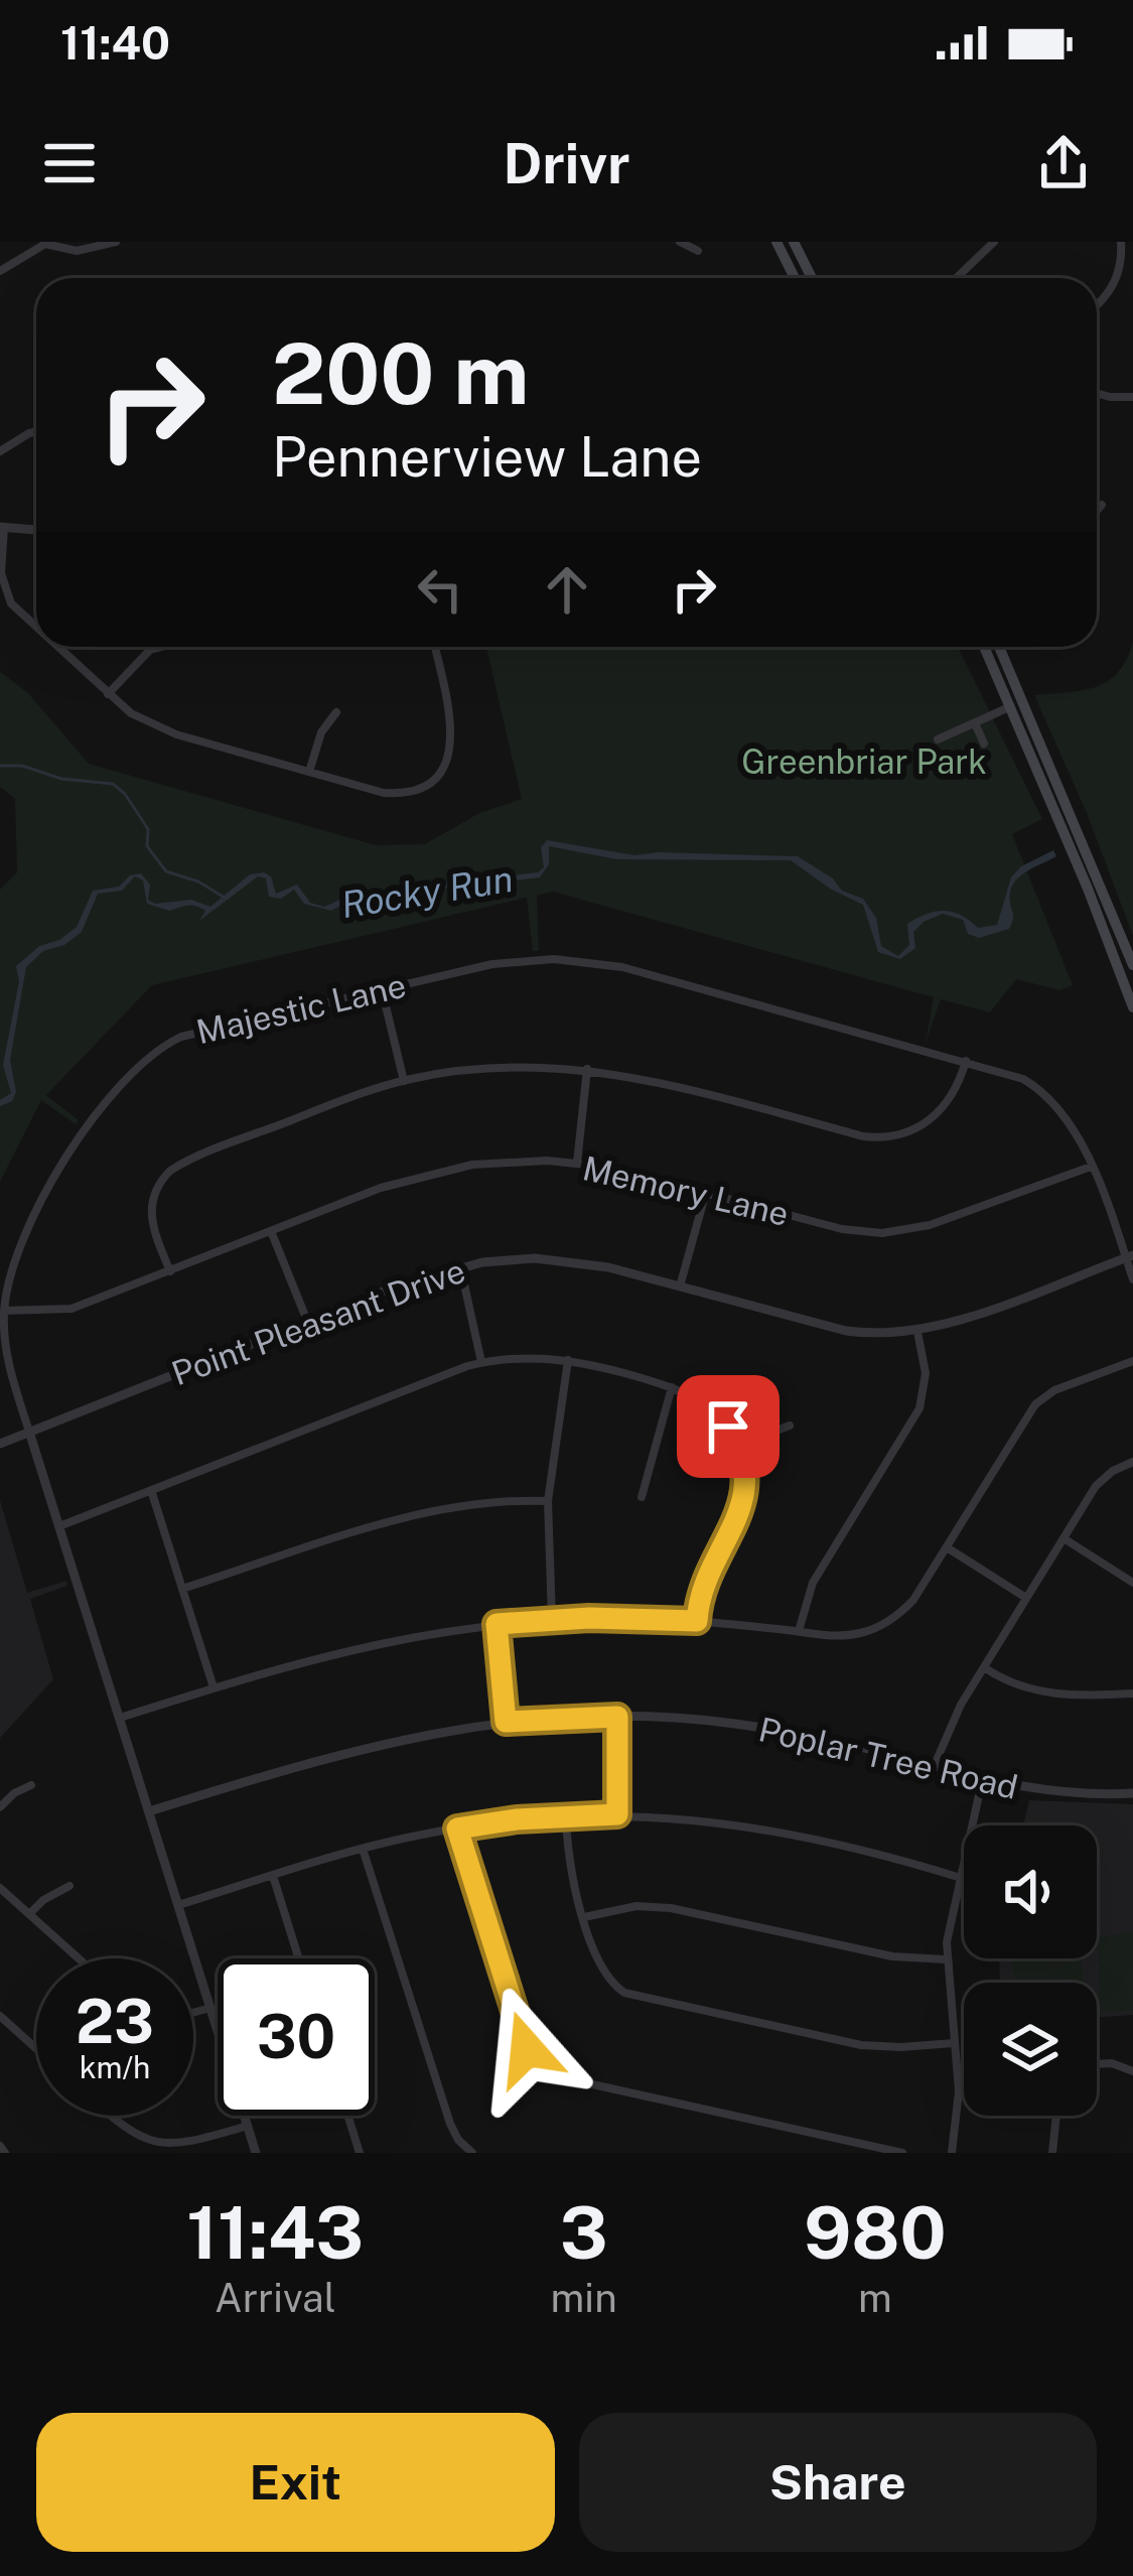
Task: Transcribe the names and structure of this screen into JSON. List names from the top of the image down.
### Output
{
  "streets": {
    "street": [
      "Majestic Lane",
      "Memory Lane",
      "Point Pleasant Drive",
      "Poplar Tree Road"
    ]
  },
  "crossings": [
    ["Majestic Lane", "Memory Lane"],
    ["Majestic Lane", "Point Pleasant Drive"],
    ["Majestic Lane", "Poplar Tree Road"]
  ],
  "water": ["Rocky Run"],
  "parks": ["Greenbriar Park"],
  "page": {
    "status": "11:40",
    "header": "Drivr",
    "turn": ["200 m", "Pennerview Lane"],
    "speed": "23 km/h",
    "limit": "30",
    "eta": [
      "11:43",
      "Arrival",
      "3",
      "min",
      "980",
      "m"
    ],
    "buttons": ["Exit", "Share"]
  }
}
